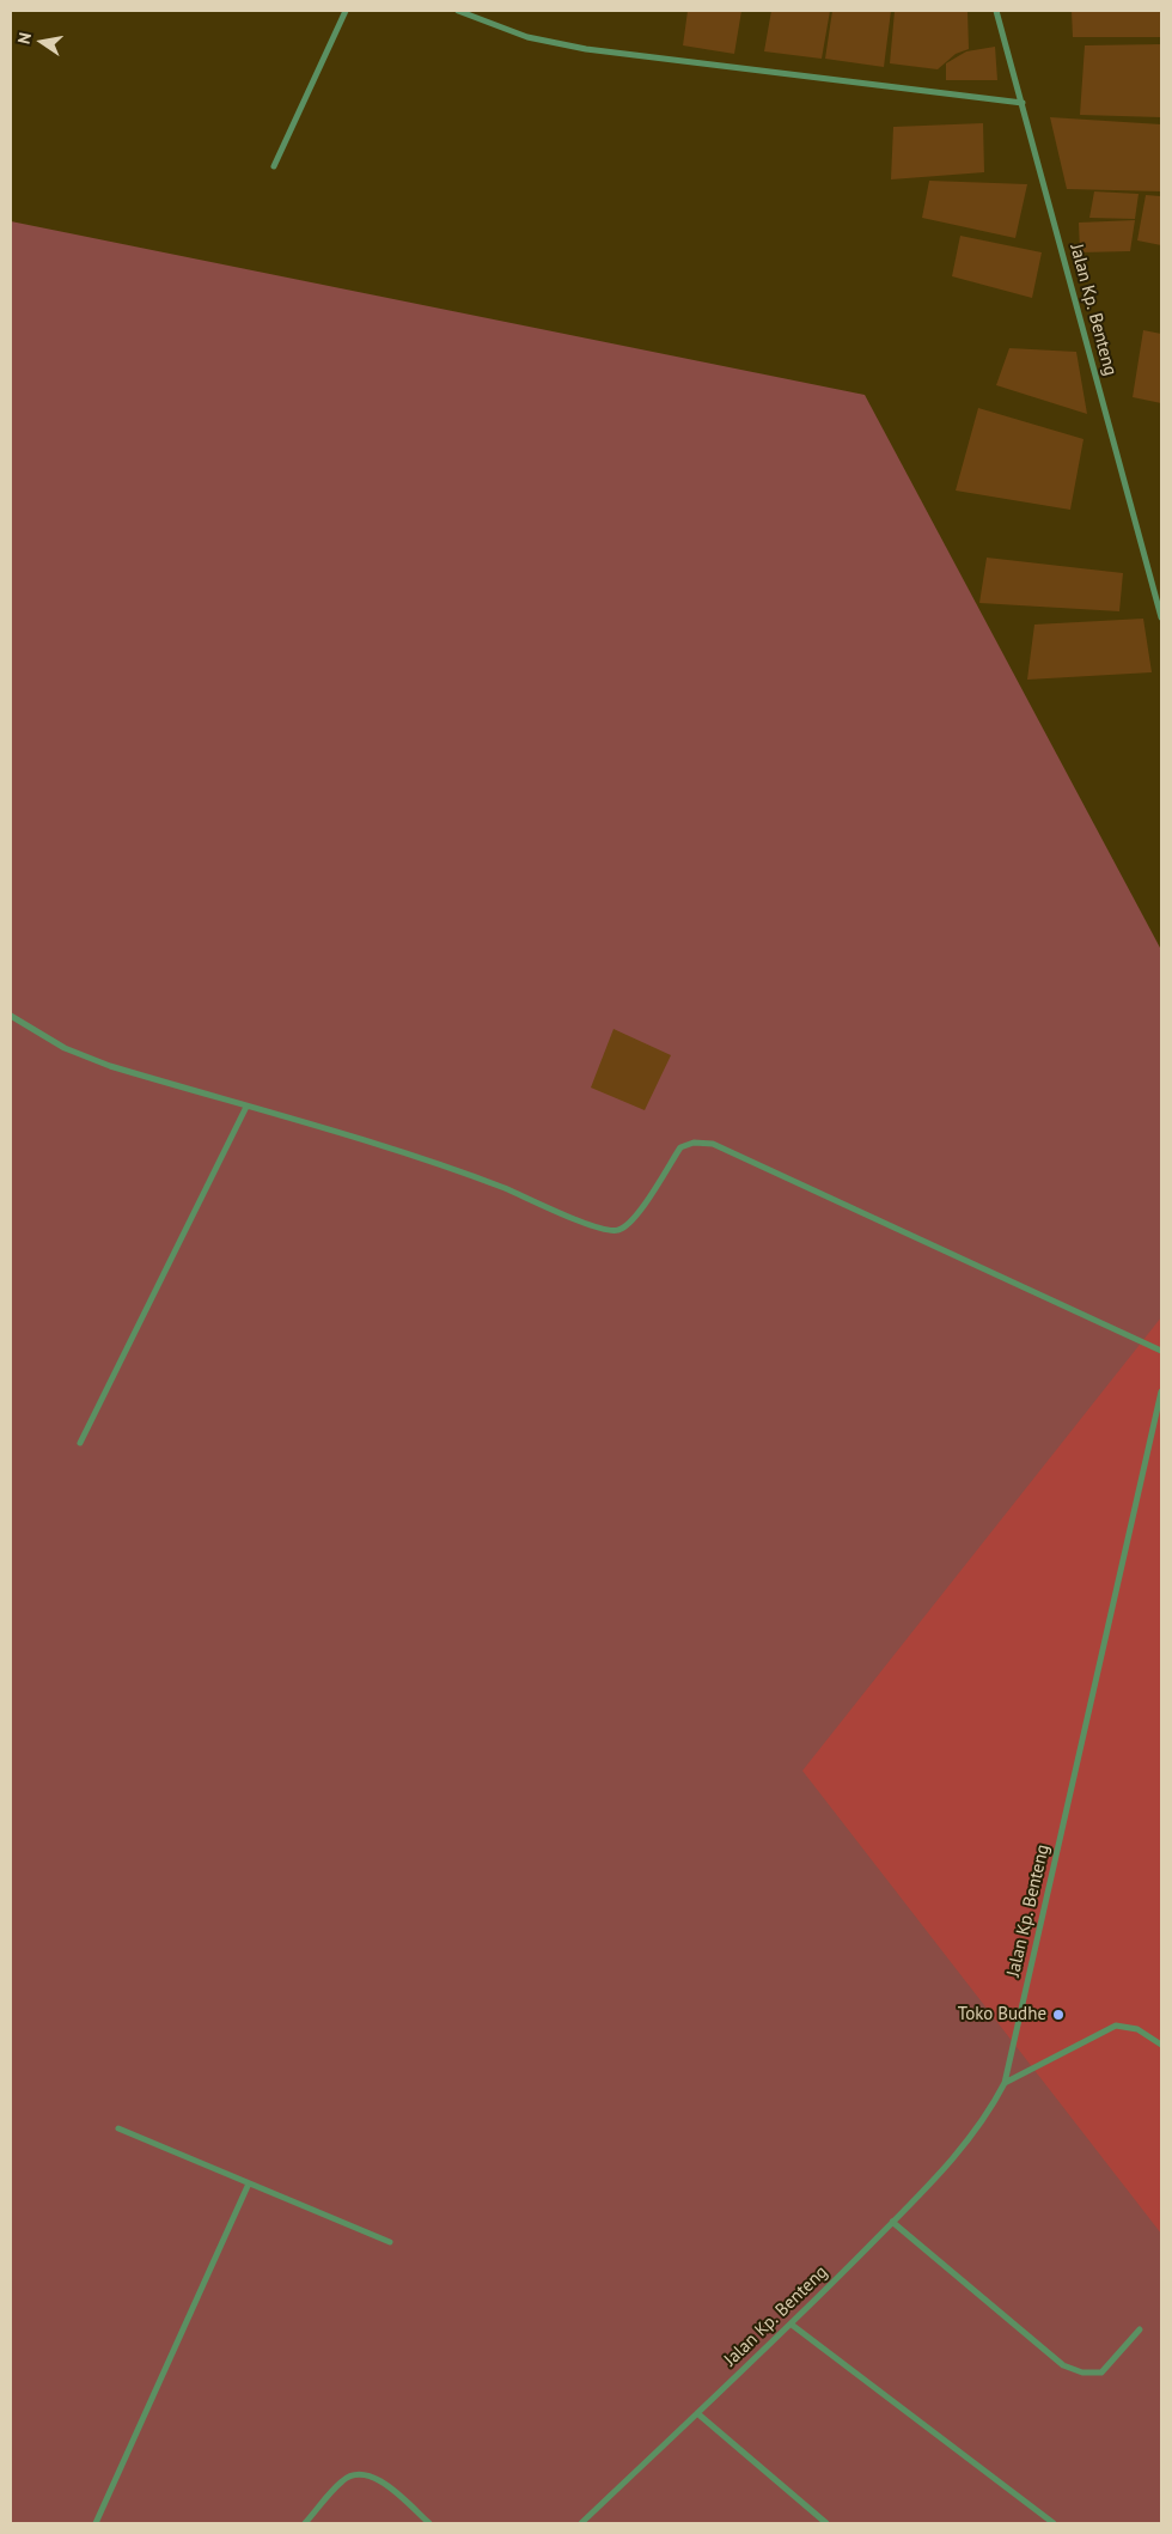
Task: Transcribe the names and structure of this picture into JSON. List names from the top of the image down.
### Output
{
  "streets": {
    "street": ["Jalan Kp. Benteng"]
  },
  "places": ["Toko Budhe"],
  "north": "left"
}
